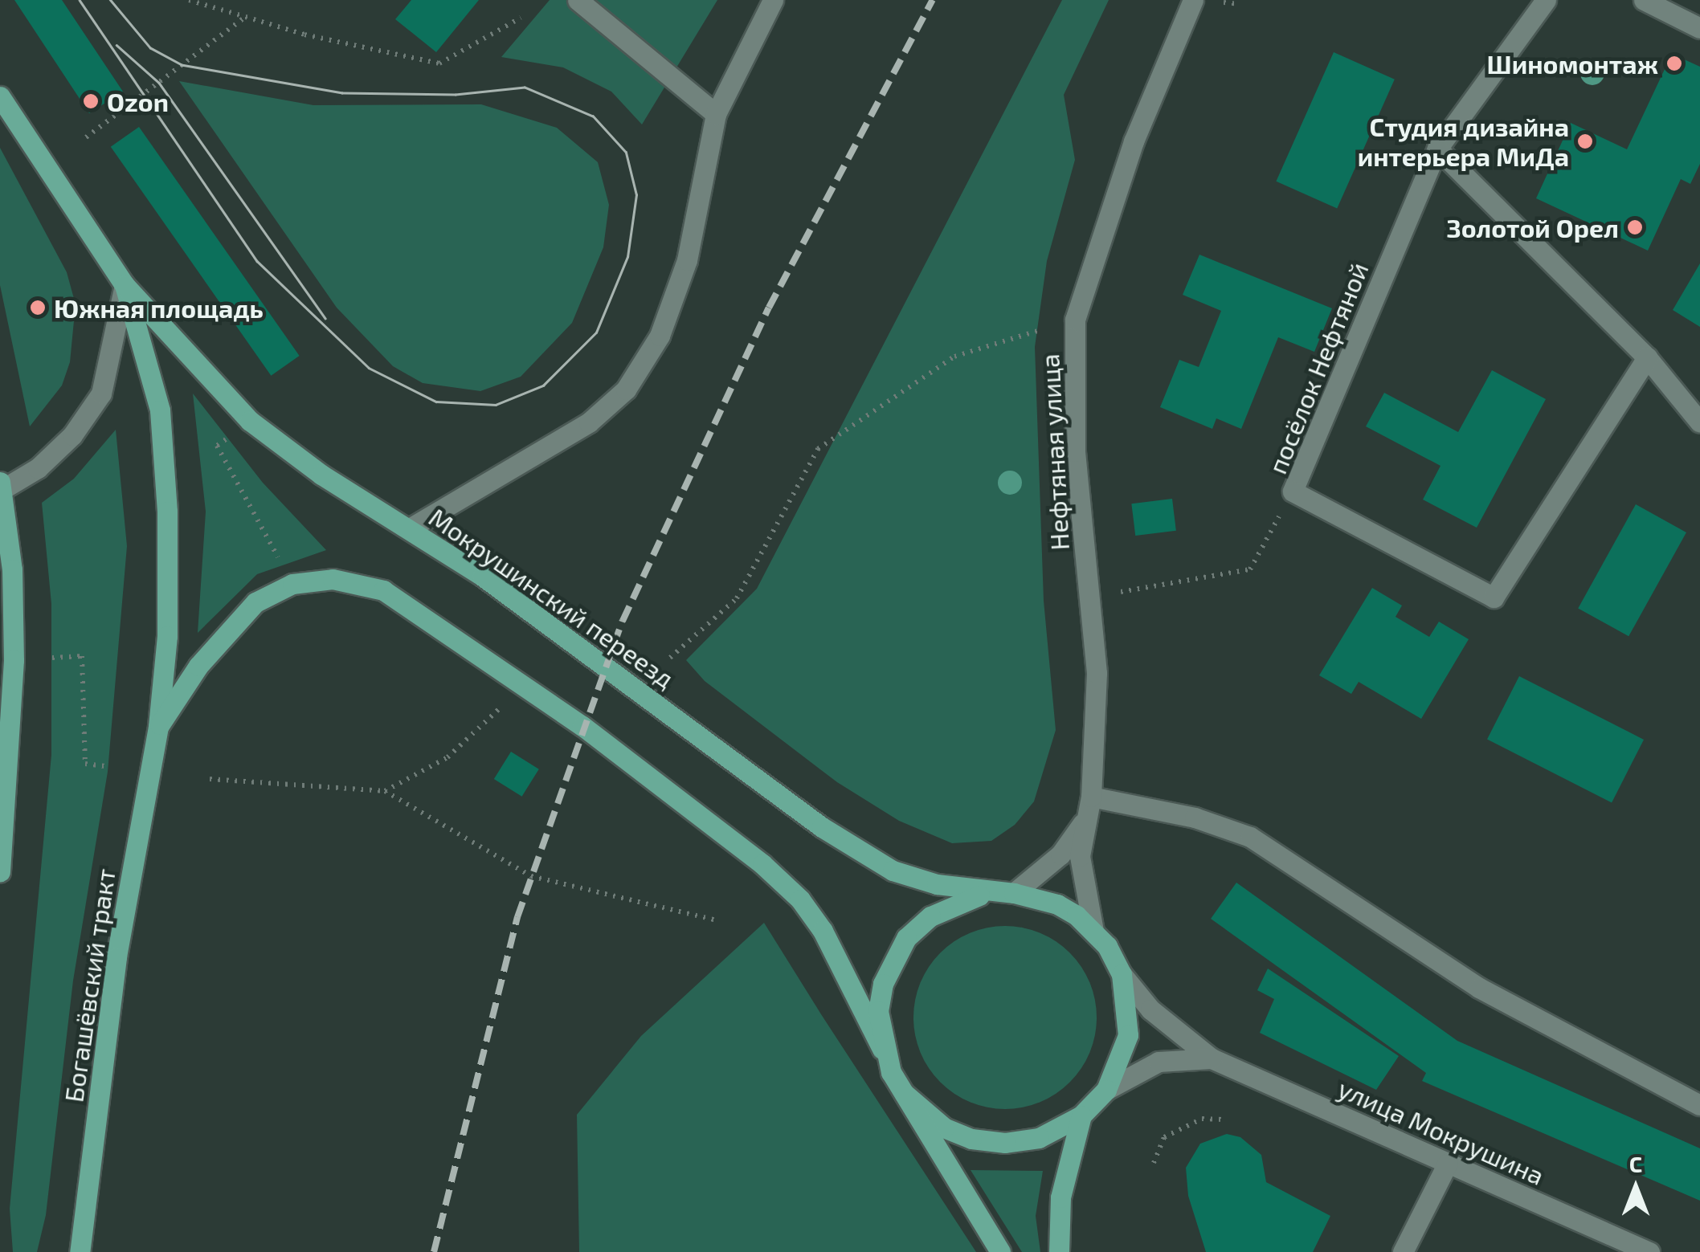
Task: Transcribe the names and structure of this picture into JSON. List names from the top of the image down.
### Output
{
  "streets": {
    "main road": ["Мокрушинский переезд", "Богашёвский тракт"],
    "street": ["посёлок Нефтяной", "Нефтяная улица", "улица Мокрушина"]
  },
  "crossings": [
    ["Нефтяная улица", "Мокрушинский переезд"]
  ],
  "places": [
    "Шиномонтаж",
    "Ozon",
    "Студия дизайна интерьера МиДа",
    "Золотой Орел",
    "Южная площадь"
  ],
  "north": "top"
}
